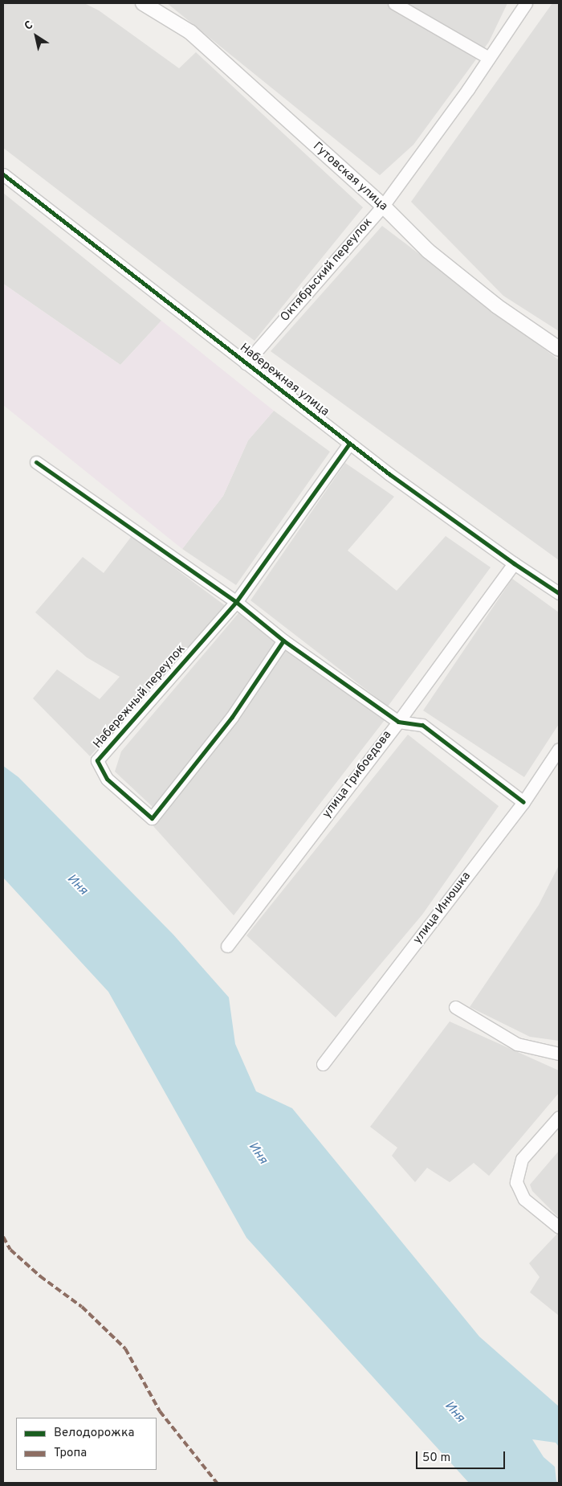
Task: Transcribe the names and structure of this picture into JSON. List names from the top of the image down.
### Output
{
  "streets": {
    "street": [
      "Гутовская улица",
      "Октябрьский переулок",
      "Набережная улица",
      "Набережный переулок",
      "улица Грибоедова",
      "улица Инюшка"
    ]
  },
  "crossings": [
    ["Гутовская улица", "Октябрьский переулок"],
    ["Октябрьский переулок", "Набережная улица"],
    ["Набережная улица", "Набережный переулок"],
    ["Набережная улица", "улица Грибоедова"]
  ],
  "water": ["Иня"],
  "legend": ["Велодорожка", "Тропа"],
  "scale_bar": "50 m",
  "north": "top left"
}
